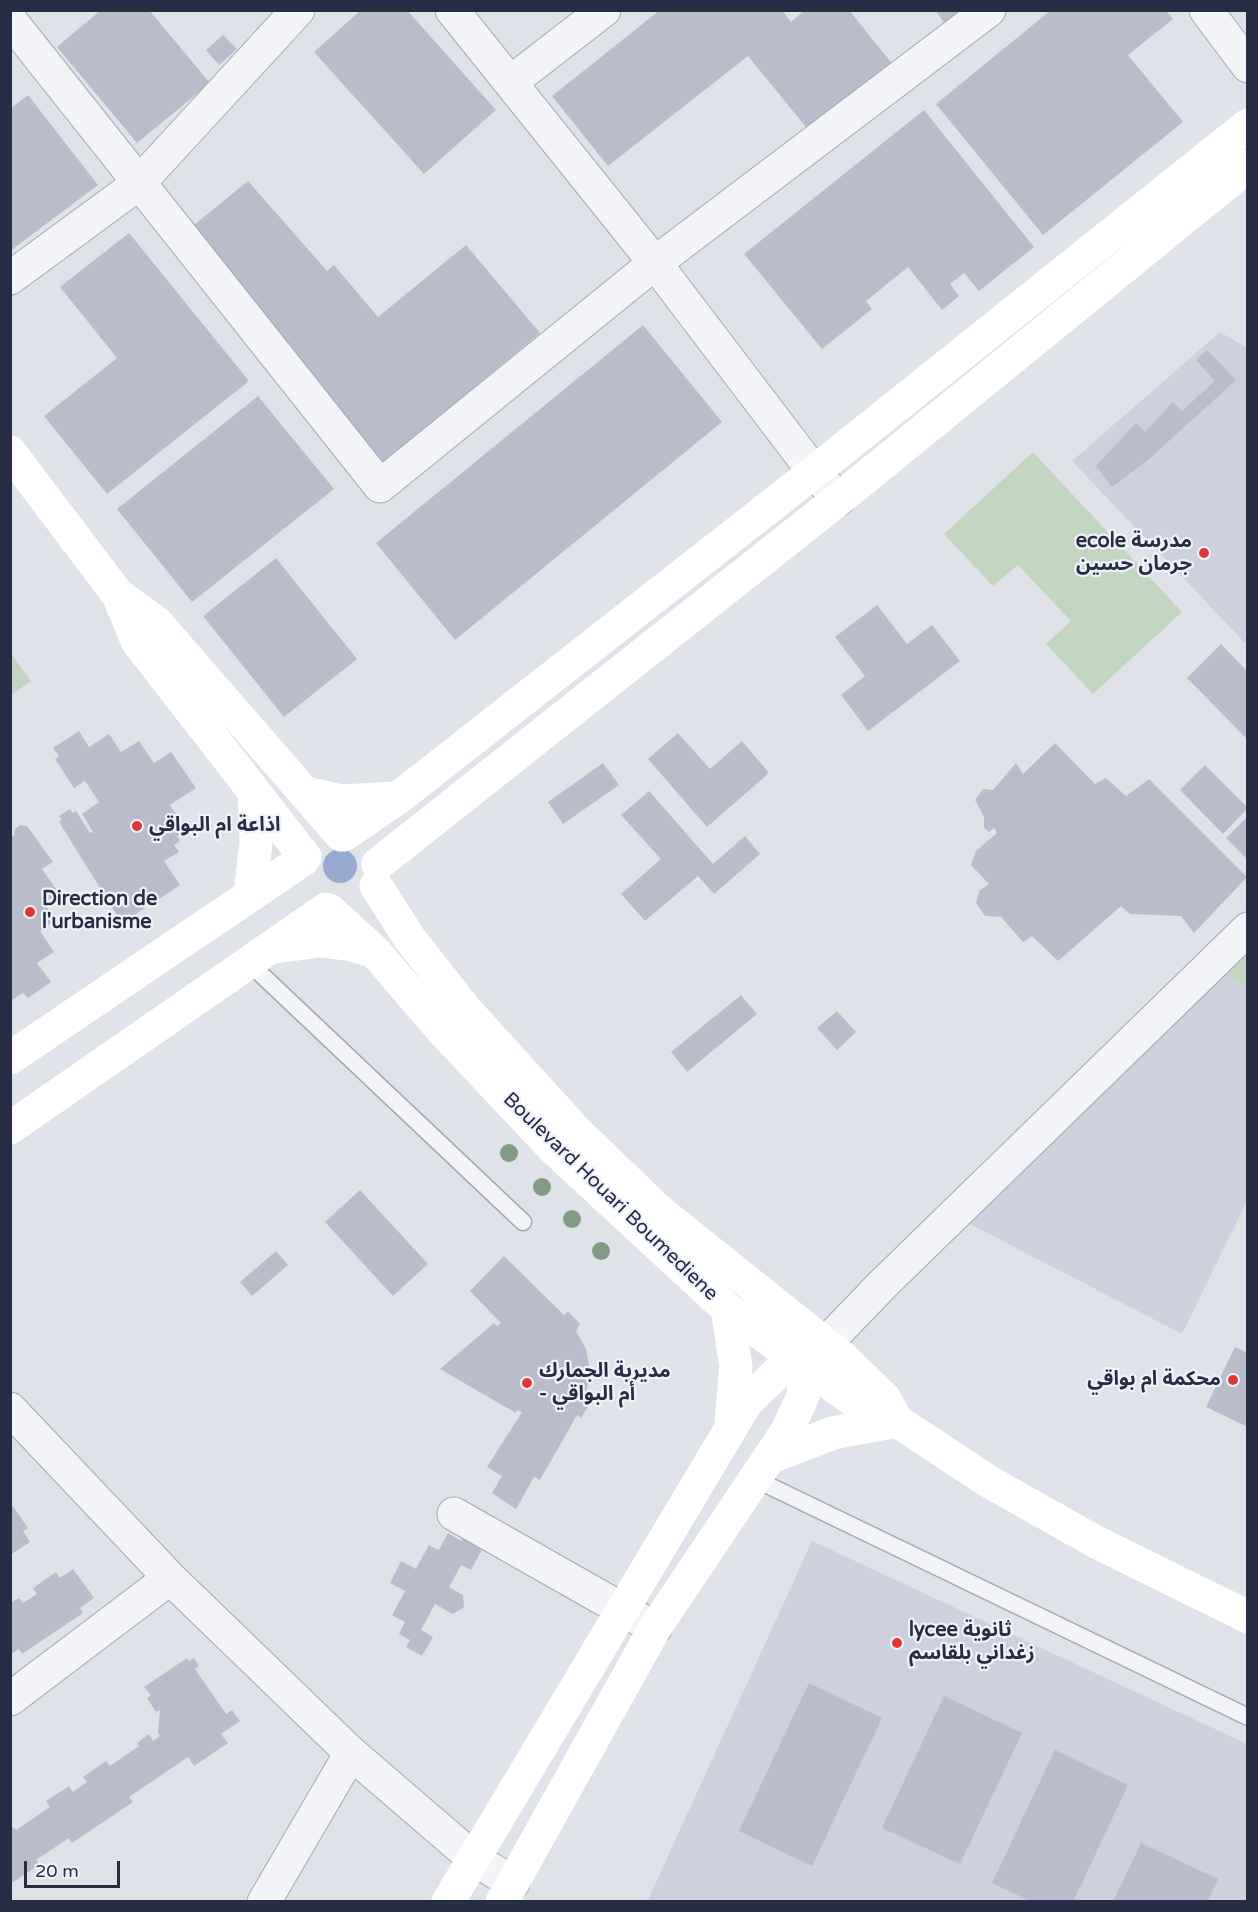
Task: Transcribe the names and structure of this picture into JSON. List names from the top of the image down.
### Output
{
  "streets": {
    "main road": ["Boulevard Houari Boumediene"]
  },
  "places": [
    "ecole مدرسة جرمان حسين",
    "اذاعة ام البواقي",
    "Direction de l'urbanisme",
    "محكمة ام بواقي",
    "مديرية الجمارك - أم البواقي",
    "lycee ثانوية زغداني بلقاسم"
  ],
  "scale_bar": "20 m"
}
